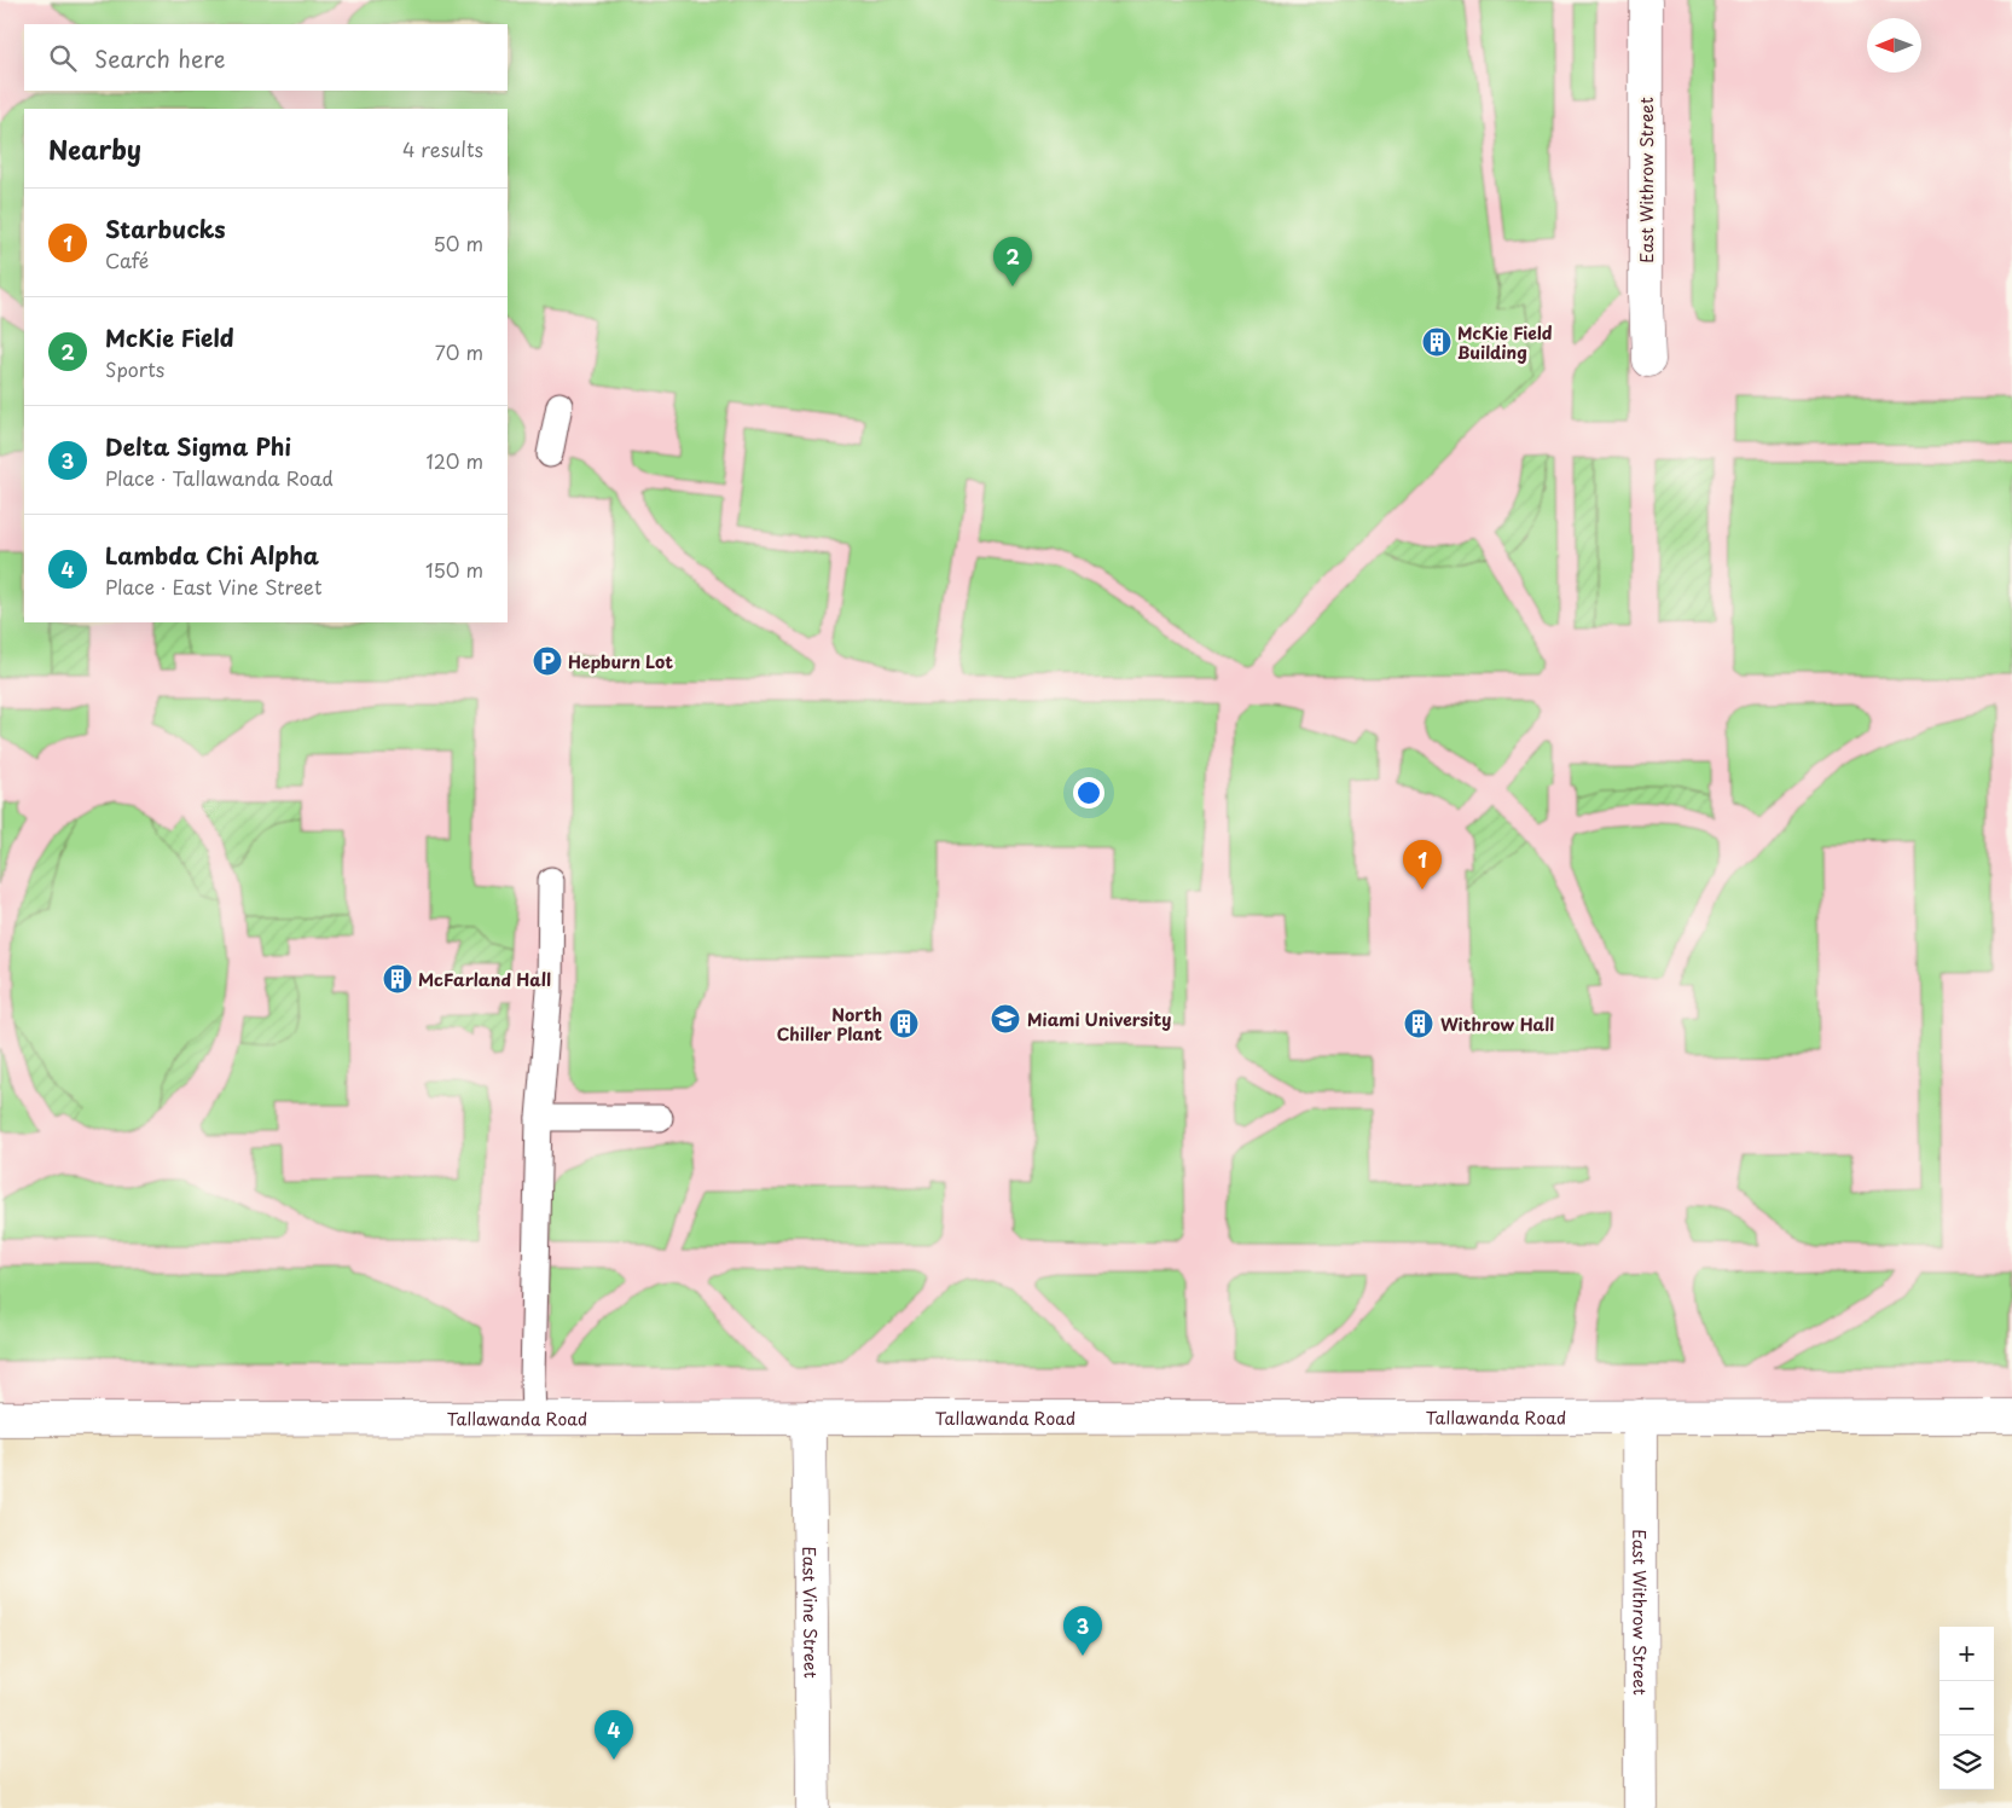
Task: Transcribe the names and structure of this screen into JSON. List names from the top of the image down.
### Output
{
  "streets": {
    "street": ["East Withrow Street", "Tallawanda Road", "East Vine Street"]
  },
  "crossings": [
    ["East Withrow Street", "Tallawanda Road"],
    ["Tallawanda Road", "East Vine Street"]
  ],
  "places": {
    "building": [
      "McKie Field Building",
      "McFarland Hall",
      "North Chiller Plant",
      "Withrow Hall"
    ],
    "parking": ["Hepburn Lot"],
    "school or university": ["Miami University"]
  },
  "north": "left",
  "page": {
    "search": "Search here",
    "heading": ["Nearby", "4 results"],
    "list": [
      {
        "mark": "1",
        "name": "Starbucks",
        "note": "Café",
        "value": "50 m"
      },
      {
        "mark": "2",
        "name": "McKie Field",
        "note": "Sports",
        "value": "70 m"
      },
      {
        "mark": "3",
        "name": "Delta Sigma Phi",
        "note": "Place · Tallawanda Road",
        "value": "120 m"
      },
      {
        "mark": "4",
        "name": "Lambda Chi Alpha",
        "note": "Place · East Vine Street",
        "value": "150 m"
      }
    ],
    "pins": [
      "2",
      "1",
      "3",
      "4"
    ],
    "map_buttons": ["+", "−"]
  }
}
